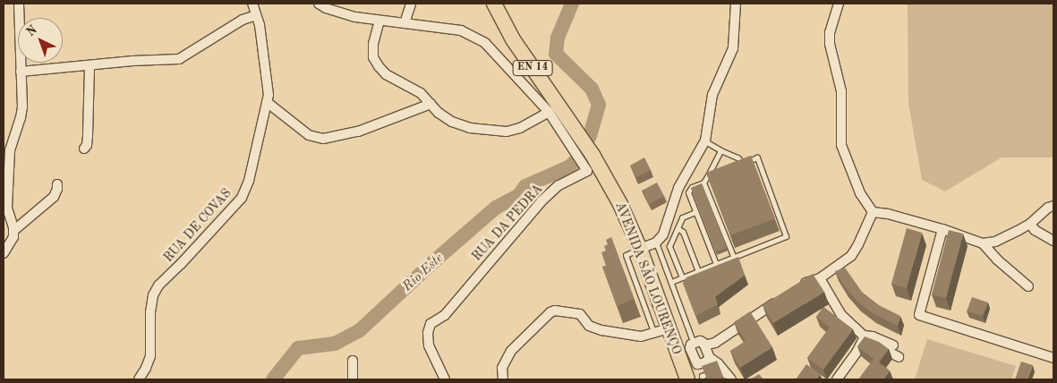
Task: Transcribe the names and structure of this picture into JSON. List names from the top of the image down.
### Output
{
  "streets": {
    "main road": ["EN 14", "AVENIDA SÃO LOURENÇO"],
    "street": ["RUA DA PEDRA", "RUA DE COVAS"]
  },
  "crossings": [
    ["EN 14", "RUA DA PEDRA"],
    ["EN 14", "AVENIDA SÃO LOURENÇO"],
    ["RUA DA PEDRA", "AVENIDA SÃO LOURENÇO"]
  ],
  "water": ["Rio Este"],
  "north": "top left"
}
